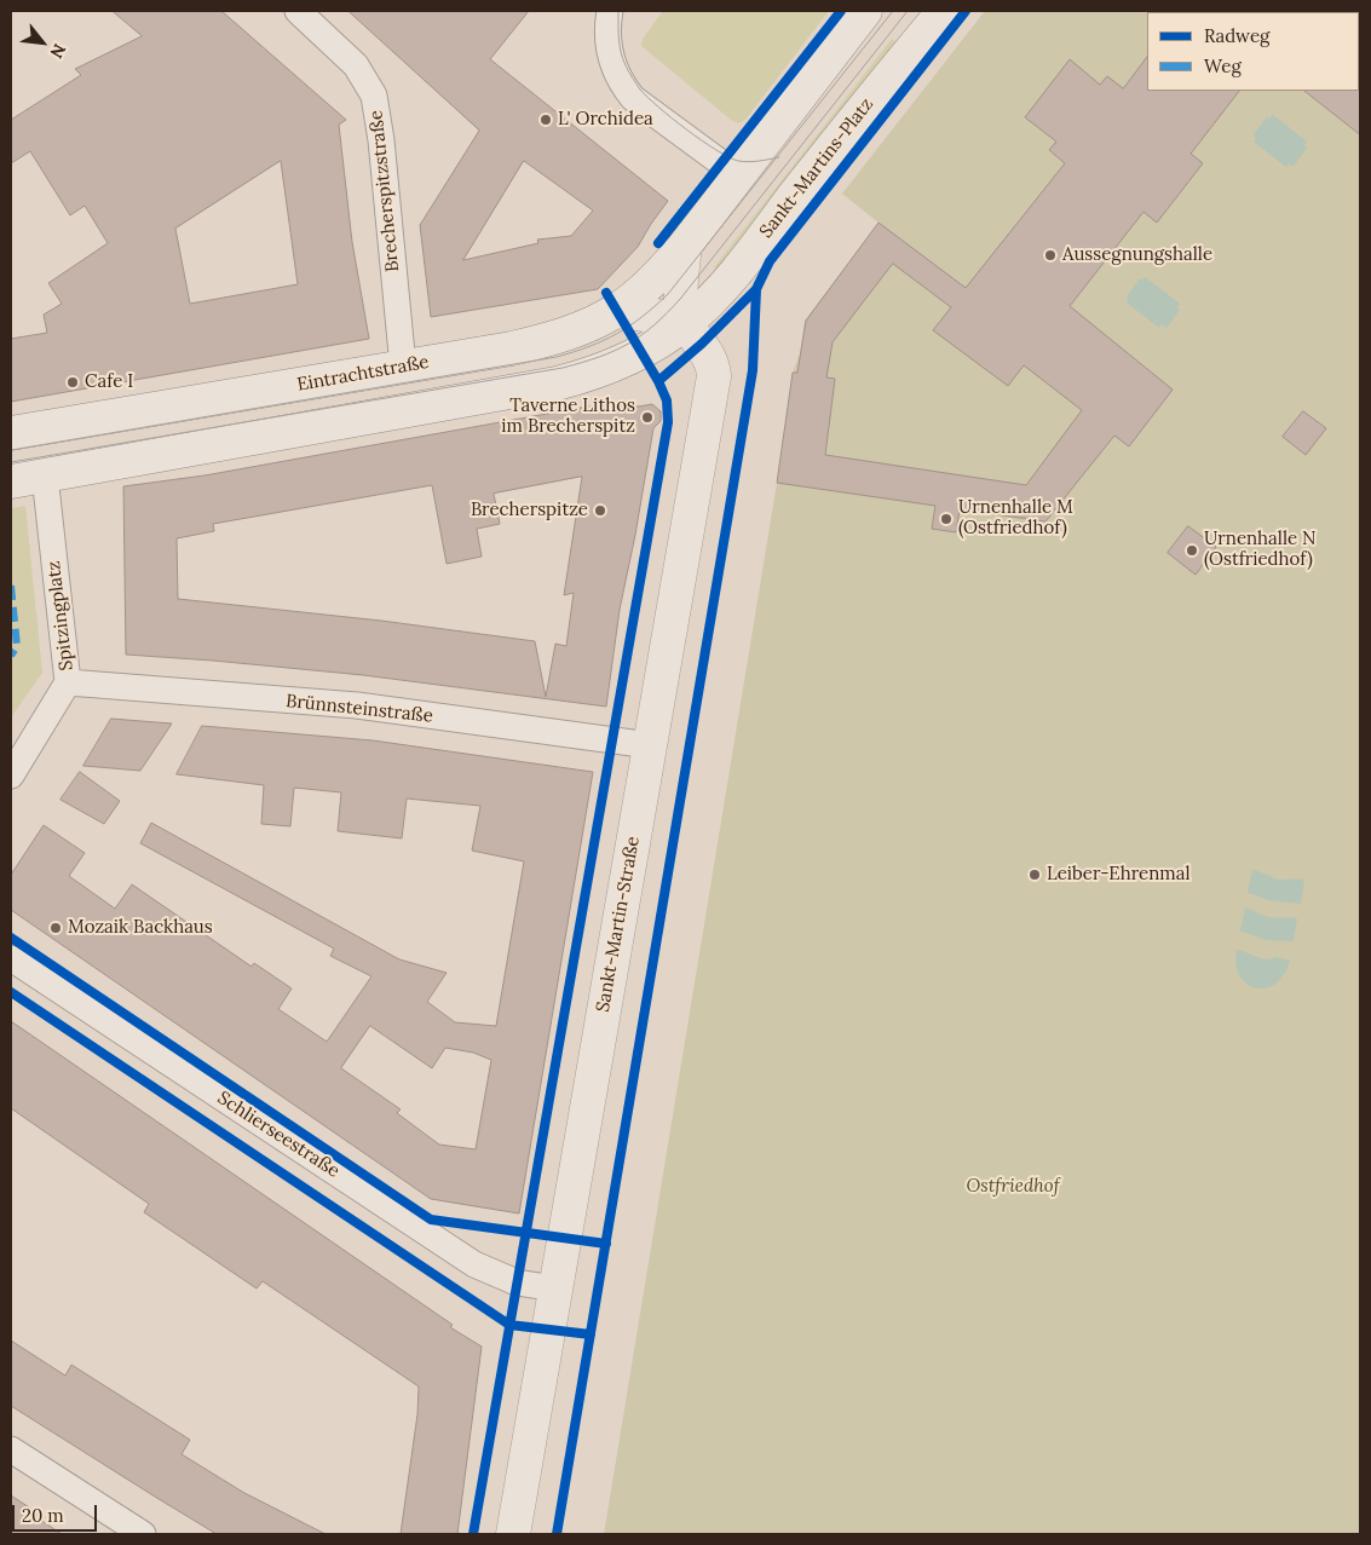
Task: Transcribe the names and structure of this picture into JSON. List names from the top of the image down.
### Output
{
  "streets": {
    "main road": ["Sankt-Martins-Platz", "Eintrachtstraße", "Sankt-Martin-Straße"],
    "street": [
      "Brecherspitzstraße",
      "Spitzingplatz",
      "Brünnsteinstraße",
      "Schlierseestraße"
    ]
  },
  "crossings": [
    ["Sankt-Martins-Platz", "Sankt-Martin-Straße"],
    ["Brecherspitzstraße", "Eintrachtstraße"],
    ["Spitzingplatz", "Brünnsteinstraße"],
    ["Brünnsteinstraße", "Sankt-Martin-Straße"],
    ["Sankt-Martin-Straße", "Schlierseestraße"]
  ],
  "parks": ["Ostfriedhof"],
  "places": [
    "L' Orchidea",
    "Aussegnungshalle",
    "Cafe I",
    "Taverne Lithos im Brecherspitz",
    "Brecherspitze",
    "Urnenhalle M (Ostfriedhof)",
    "Urnenhalle N (Ostfriedhof)",
    "Leiber-Ehrenmal",
    "Mozaik Backhaus"
  ],
  "legend": ["Radweg", "Weg"],
  "scale_bar": "20 m",
  "north": "bottom right"
}
